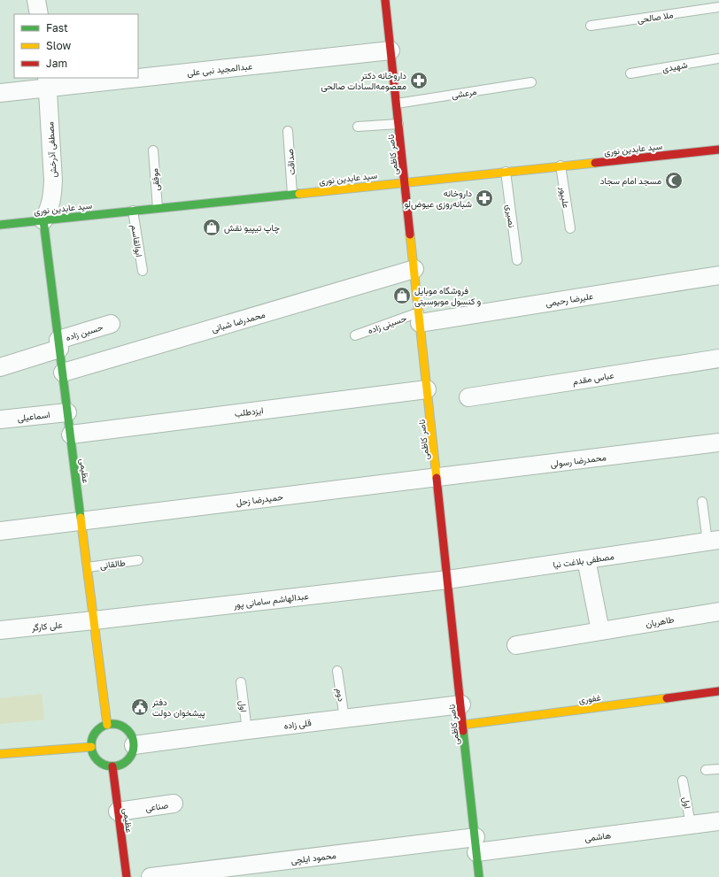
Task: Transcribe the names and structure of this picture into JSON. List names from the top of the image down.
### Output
{
  "streets": {
    "main road": [
      "سید عابدین نوری",
      "ناصر کاظمی",
      "عظیمی",
      "غفوری"
    ],
    "street": [
      "عبدالمجید نبی علی",
      "مصطفی آذرخش",
      "علیرضا رحیمی",
      "محمدرضا شبانی",
      "حسین زاده",
      "عباس مقدم",
      "ایزدطلب",
      "اسماعیلی",
      "محمدرضا رسولی",
      "حمیدرضا زحل",
      "مصطفی بلاغت نیا",
      "عبدالهاشم سامانی پور",
      "طاهریان",
      "علی کارگر",
      "قلی زاده",
      "صناعی",
      "هاشمی",
      "محمود ایلچی"
    ],
    "lane": [
      "ملا صالحی",
      "شهیدی",
      "مرعشی",
      "صداقت",
      "موفقی",
      "علیپور",
      "نصیری",
      "ابوالقاسم",
      "حسینی زاده",
      "طالقانی",
      "دوم",
      "اول"
    ]
  },
  "crossings": [
    ["عبدالمجید نبی علی", "مصطفی آذرخش"],
    ["عبدالمجید نبی علی", "ناصر کاظمی"],
    ["مرعشی", "ناصر کاظمی"],
    ["سید عابدین نوری", "مصطفی آذرخش"],
    ["سید عابدین نوری", "ناصر کاظمی"],
    ["سید عابدین نوری", "صداقت"],
    ["سید عابدین نوری", "موفقی"],
    ["سید عابدین نوری", "علیپور"],
    ["سید عابدین نوری", "نصیری"],
    ["سید عابدین نوری", "ابوالقاسم"],
    ["سید عابدین نوری", "عظیمی"],
    ["مصطفی آذرخش", "عظیمی"],
    ["ناصر کاظمی", "علیرضا رحیمی"],
    ["ناصر کاظمی", "محمدرضا شبانی"],
    ["ناصر کاظمی", "حسینی زاده"],
    ["ناصر کاظمی", "ایزدطلب"],
    ["ناصر کاظمی", "محمدرضا رسولی"],
    ["ناصر کاظمی", "حمیدرضا زحل"],
    ["ناصر کاظمی", "مصطفی بلاغت نیا"],
    ["ناصر کاظمی", "عبدالهاشم سامانی پور"],
    ["ناصر کاظمی", "غفوری"],
    ["ناصر کاظمی", "قلی زاده"],
    ["ناصر کاظمی", "هاشمی"],
    ["ناصر کاظمی", "محمود ایلچی"],
    ["علیرضا رحیمی", "حسینی زاده"],
    ["محمدرضا شبانی", "عظیمی"],
    ["حسین زاده", "عظیمی"],
    ["ایزدطلب", "عظیمی"],
    ["اسماعیلی", "عظیمی"],
    ["محمدرضا رسولی", "حمیدرضا زحل"],
    ["عظیمی", "حمیدرضا زحل"],
    ["عظیمی", "طالقانی"],
    ["عظیمی", "عبدالهاشم سامانی پور"],
    ["عظیمی", "علی کارگر"],
    ["عظیمی", "قلی زاده"],
    ["عظیمی", "صناعی"],
    ["مصطفی بلاغت نیا", "عبدالهاشم سامانی پور"],
    ["عبدالهاشم سامانی پور", "علی کارگر"],
    ["دوم", "قلی زاده"],
    ["اول", "قلی زاده"],
    ["اول", "هاشمی"],
    ["هاشمی", "محمود ایلچی"]
  ],
  "places": {
    "pharmacy": ["داروخانه دکتر معصومه‌السادات صالحی", "داروخانه شبانه‌روزی عیوض‌لو"],
    "mosque": ["مسجد امام سجاد"],
    "shop": ["چاپ تیپیو نقش", "فروشگاه موبایل و کنسول موبوسیتی"],
    "public building": ["دفتر پیشخوان دولت"]
  },
  "legend": ["Fast", "Slow", "Jam"]
}
